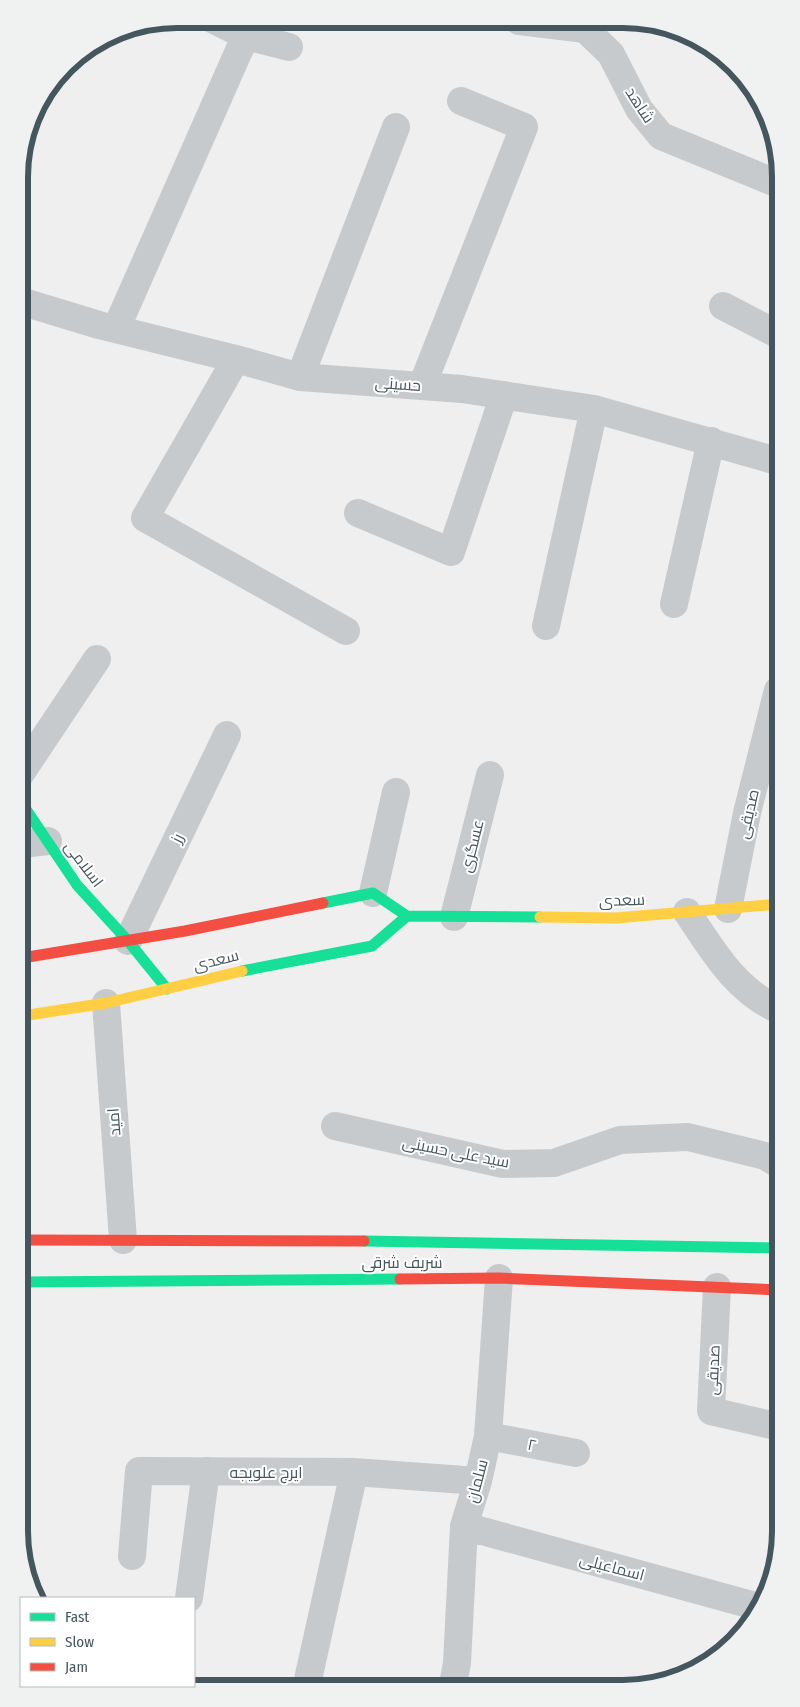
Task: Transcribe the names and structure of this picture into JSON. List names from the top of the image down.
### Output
{
  "streets": {
    "main road": ["اسلامی", "سعدی", "شریف شرقی"],
    "street": [
      "شاهد",
      "حسینی",
      "صدیقی",
      "رز",
      "عسگری",
      "امید",
      "سید علی حسینی",
      "۲",
      "ایرج علویجه",
      "سلمان",
      "اسماعیلی"
    ]
  },
  "crossings": [
    ["صدیقی", "سعدی"],
    ["صدیقی", "شریف شرقی"],
    ["رز", "اسلامی"],
    ["رز", "سعدی"],
    ["عسگری", "سعدی"],
    ["اسلامی", "سعدی"],
    ["سعدی", "امید"],
    ["امید", "شریف شرقی"],
    ["شریف شرقی", "سلمان"],
    ["۲", "سلمان"],
    ["ایرج علویجه", "سلمان"],
    ["سلمان", "اسماعیلی"]
  ],
  "legend": ["Fast", "Slow", "Jam"]
}
